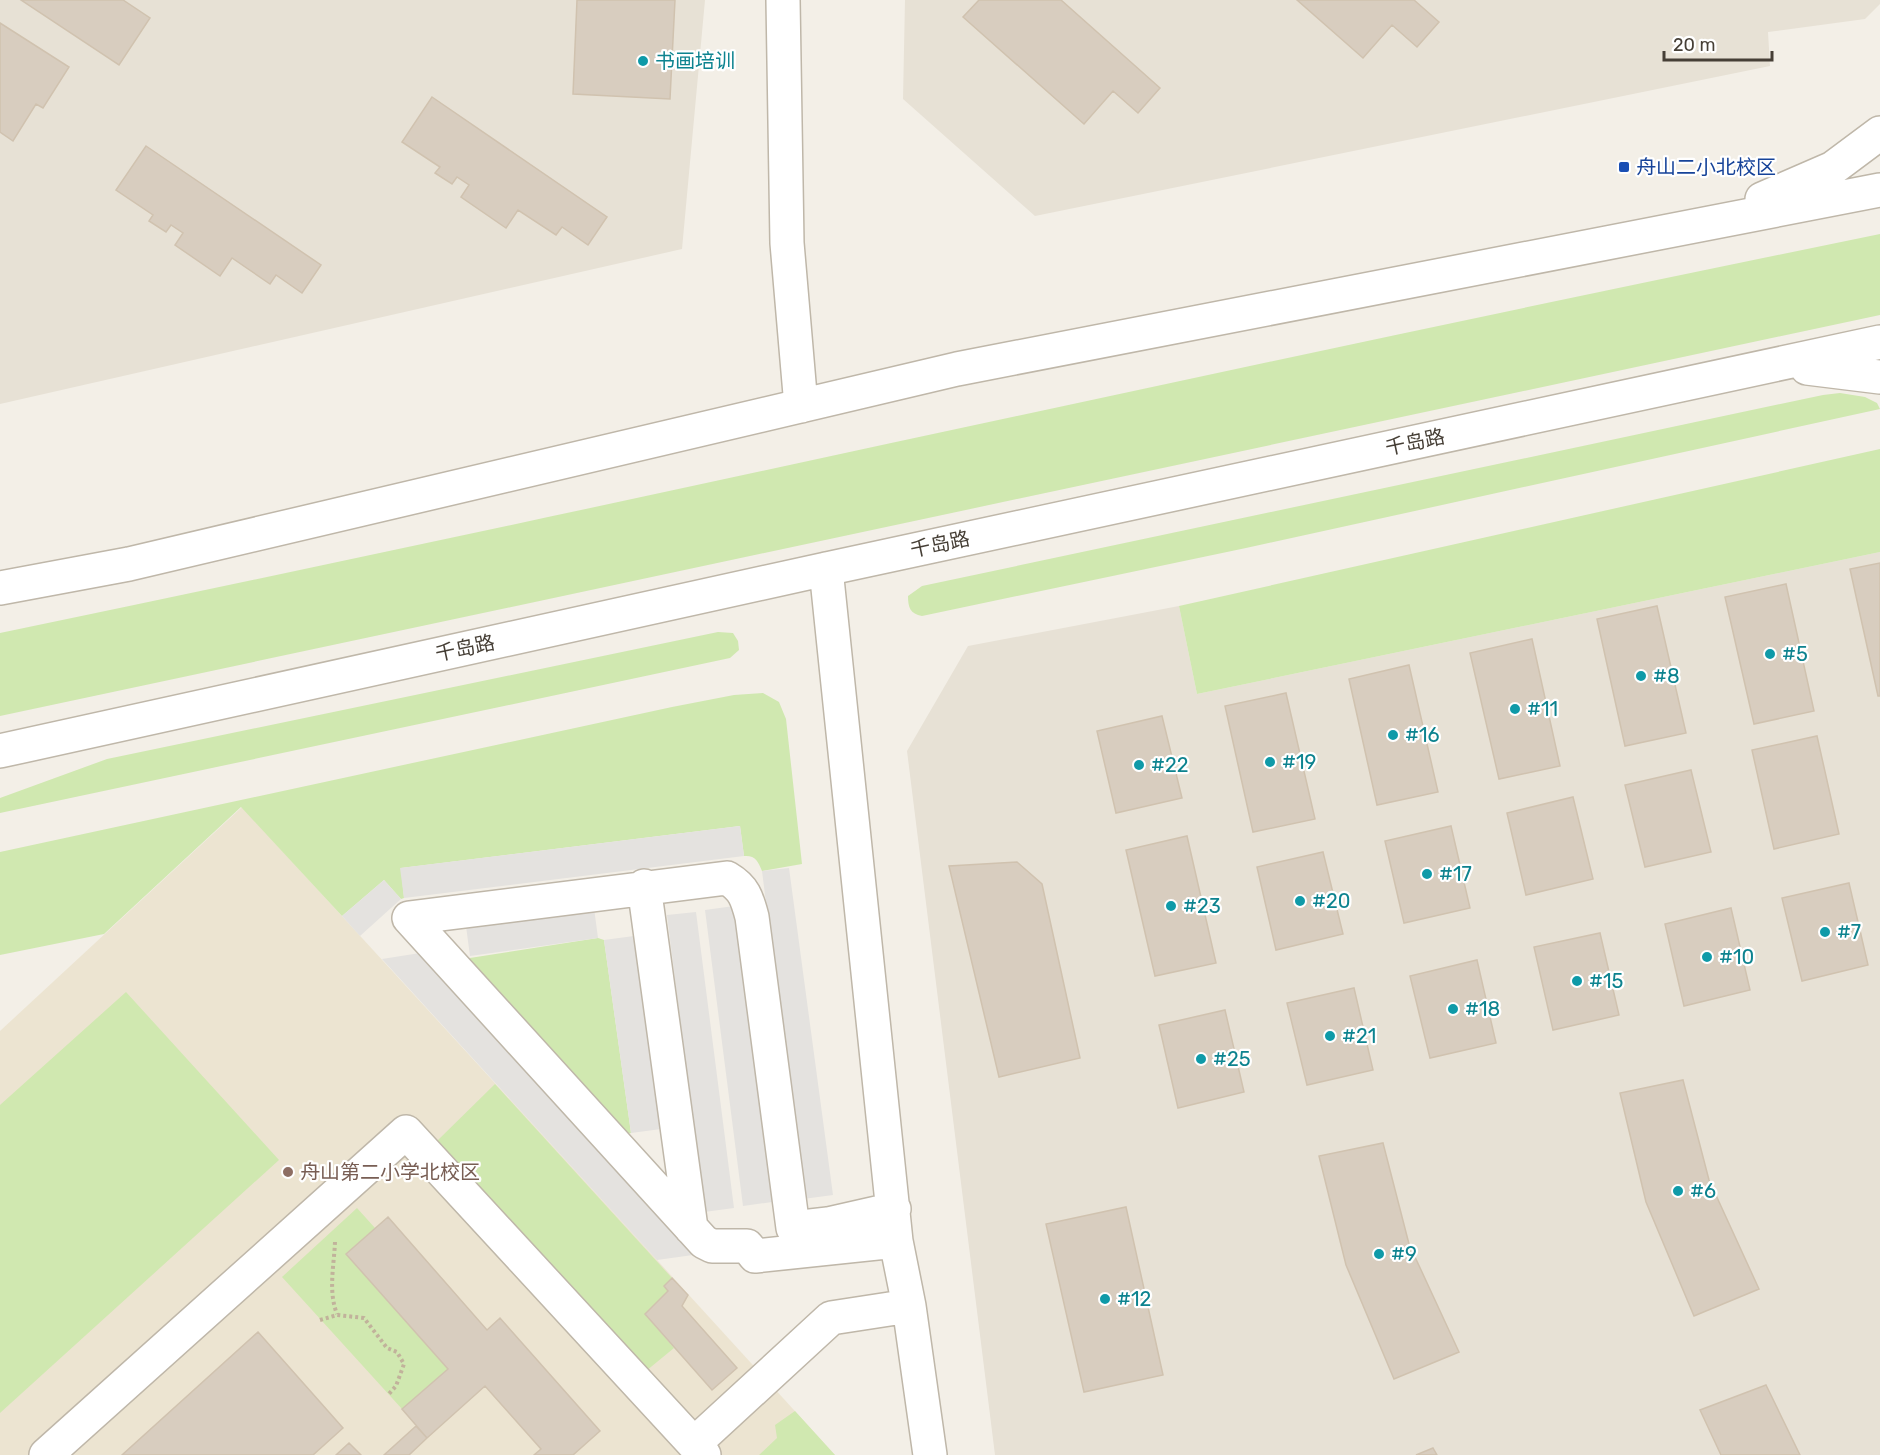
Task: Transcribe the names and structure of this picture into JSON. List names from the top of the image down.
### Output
{
  "streets": {
    "street": ["千岛路"]
  },
  "places": {
    "other": [
      "书画培训",
      "#5",
      "#8",
      "#11",
      "#16",
      "#19",
      "#22",
      "#17",
      "#20",
      "#23",
      "#7",
      "#10",
      "#15",
      "#18",
      "#21",
      "#25",
      "舟山第二小学北校区",
      "#6",
      "#9",
      "#12"
    ],
    "transit": ["舟山二小北校区"]
  },
  "scale_bar": "20 m"
}
